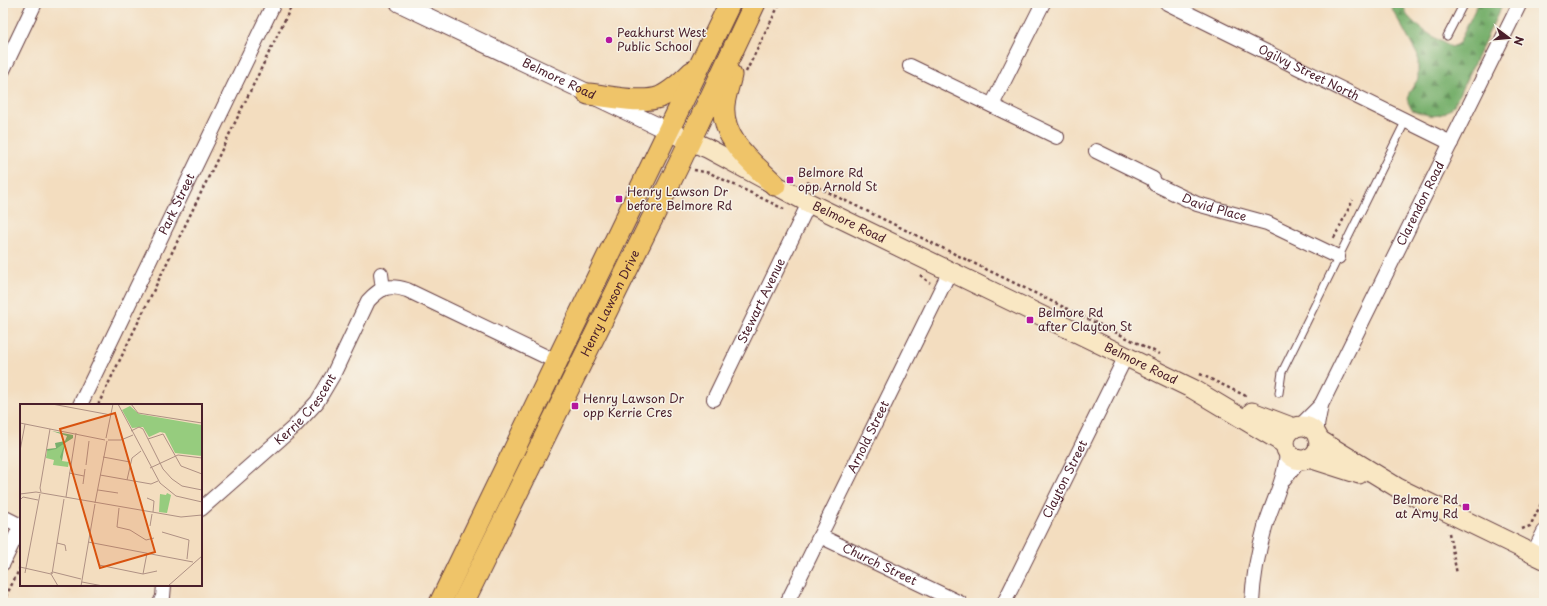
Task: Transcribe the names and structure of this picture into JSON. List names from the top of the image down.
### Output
{
  "streets": {
    "main road": ["Belmore Road", "Henry Lawson Drive"],
    "street": [
      "Ogilvy Street North",
      "Park Street",
      "Clarendon Road",
      "David Place",
      "Stewart Avenue",
      "Kerrie Crescent",
      "Arnold Street",
      "Clayton Street",
      "Church Street"
    ]
  },
  "crossings": [
    ["Ogilvy Street North", "Clarendon Road"],
    ["Belmore Road", "Clarendon Road"],
    ["Belmore Road", "Stewart Avenue"],
    ["Belmore Road", "Henry Lawson Drive"],
    ["Belmore Road", "Arnold Street"],
    ["Belmore Road", "Clayton Street"],
    ["Arnold Street", "Church Street"]
  ],
  "places": {
    "other": ["Peakhurst West Public School"],
    "transit": [
      "Belmore Rd opp Arnold St",
      "Henry Lawson Dr before Belmore Rd",
      "Belmore Rd after Clayton St",
      "Henry Lawson Dr opp Kerrie Cres",
      "Belmore Rd at Amy Rd"
    ]
  },
  "north": "right"
}
